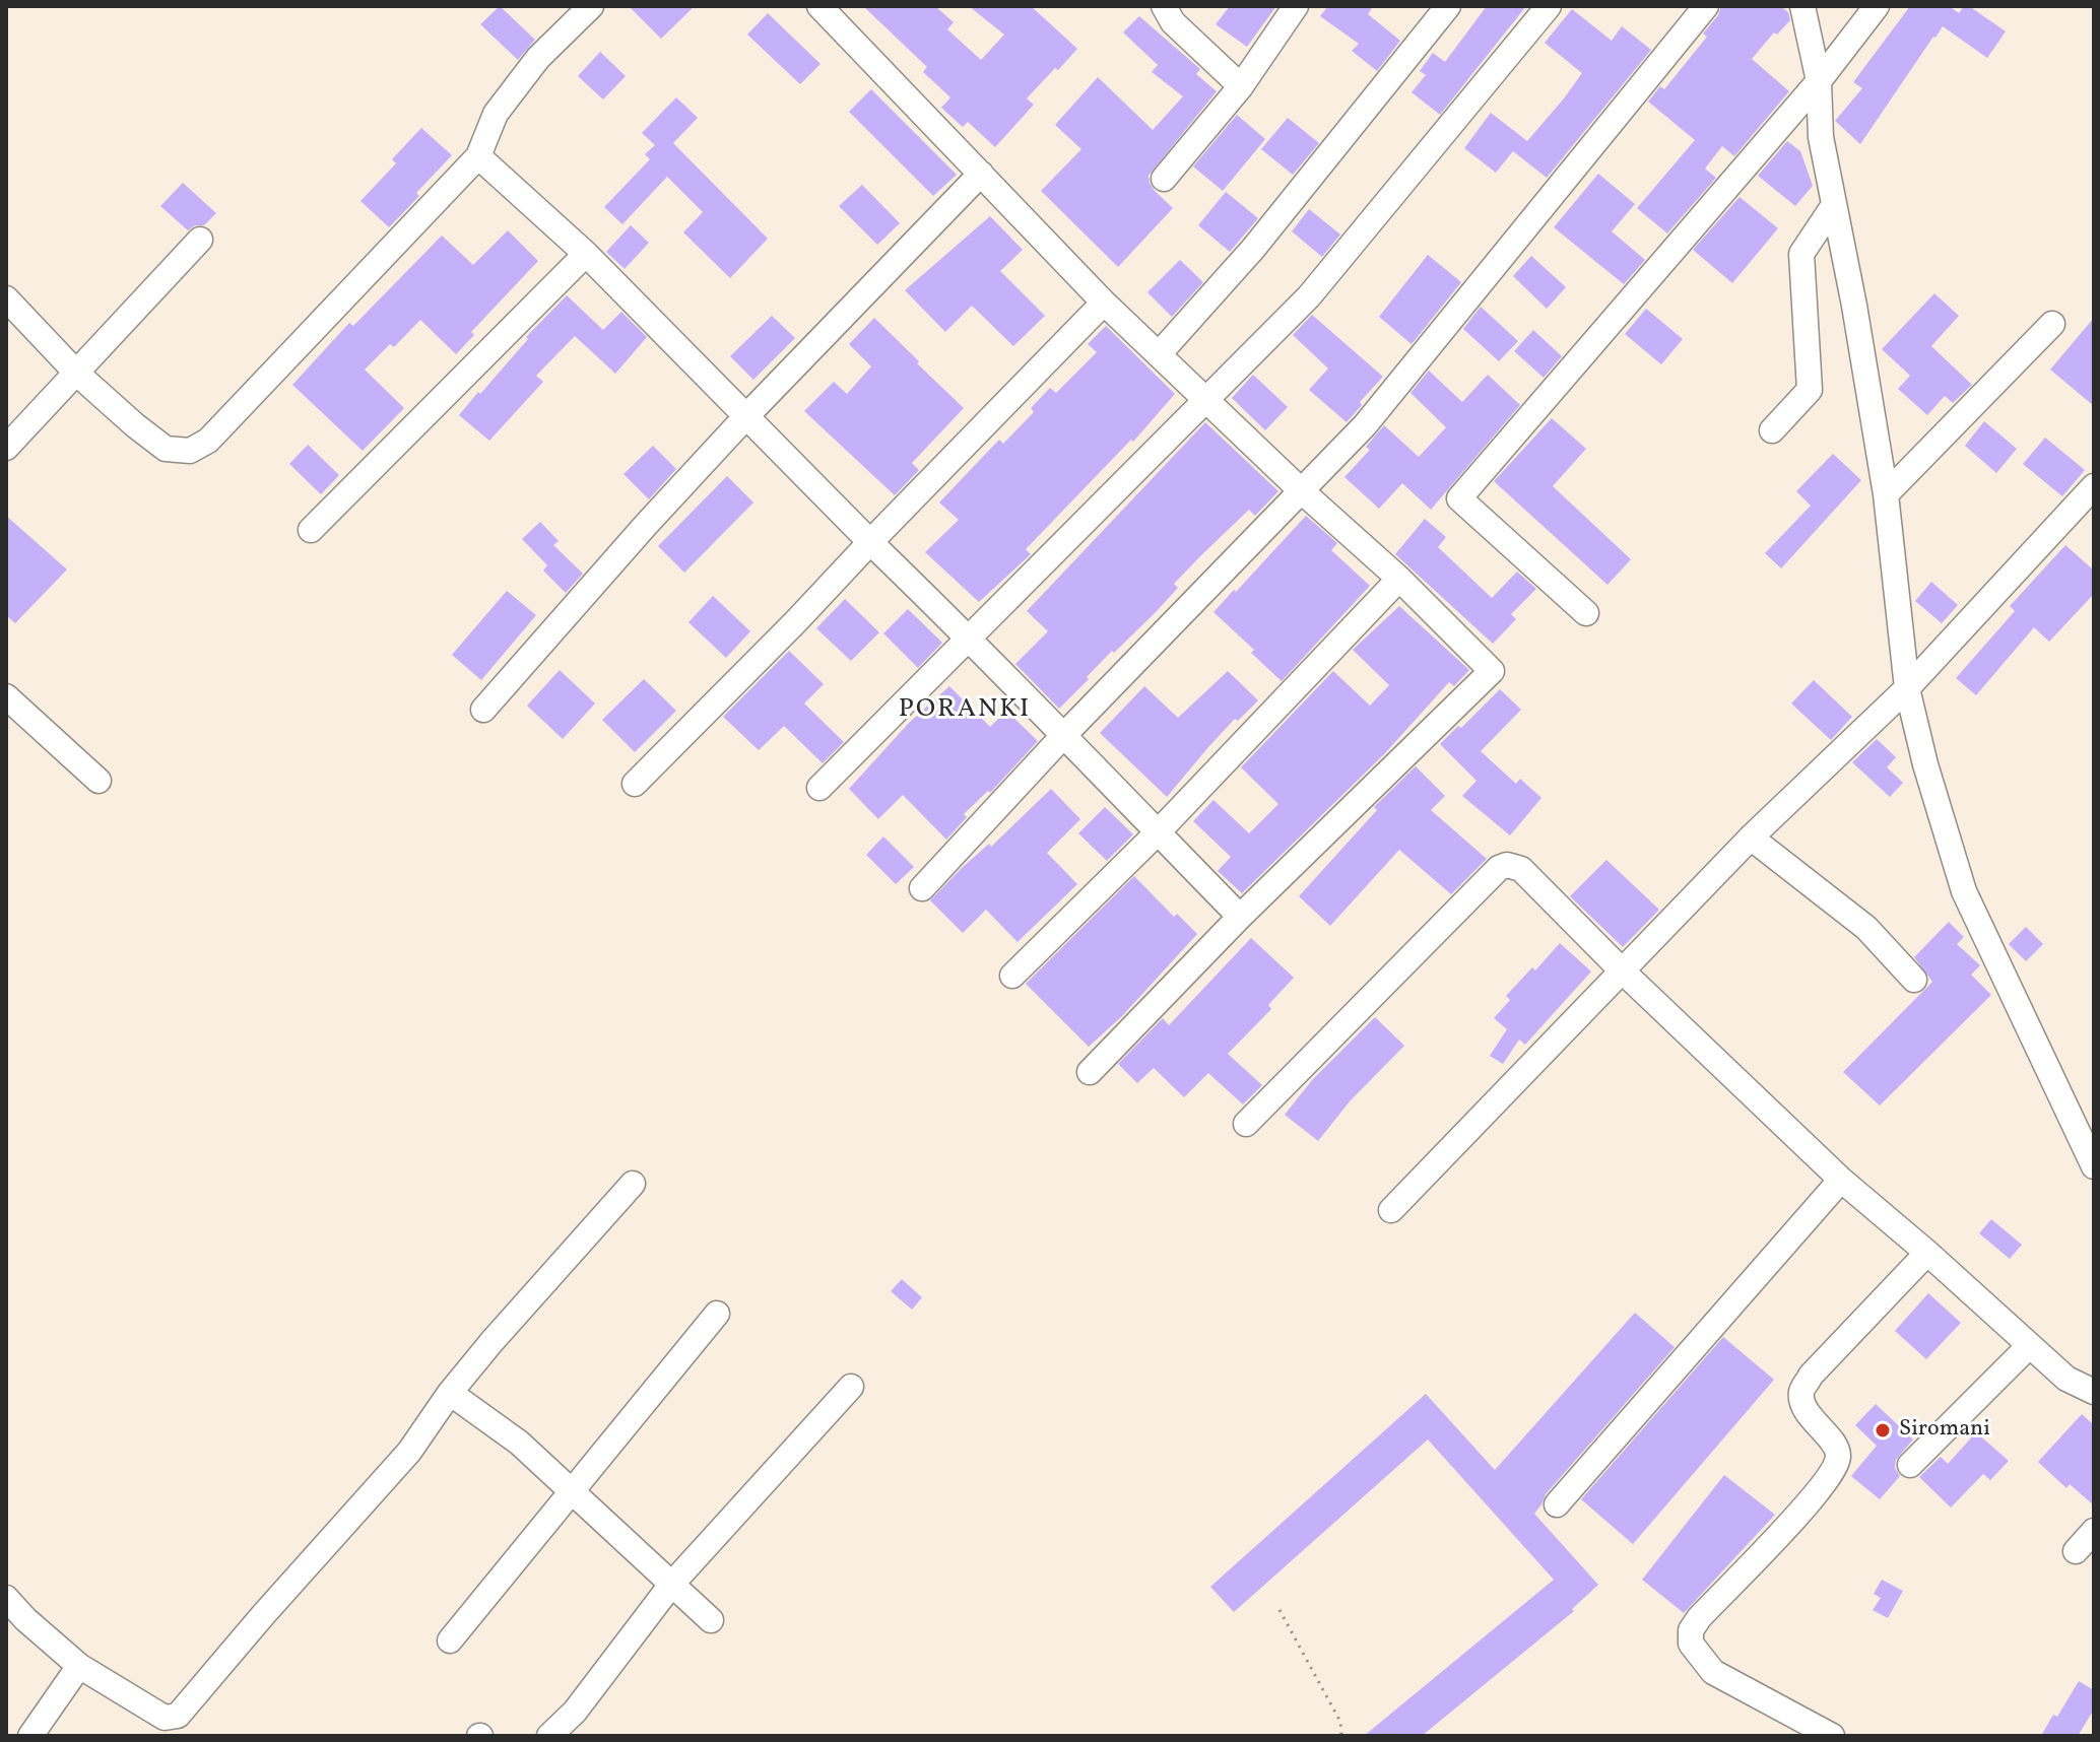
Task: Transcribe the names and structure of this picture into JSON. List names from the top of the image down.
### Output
{
  "districts": ["PORANKI"],
  "places": ["Siromani"]
}
